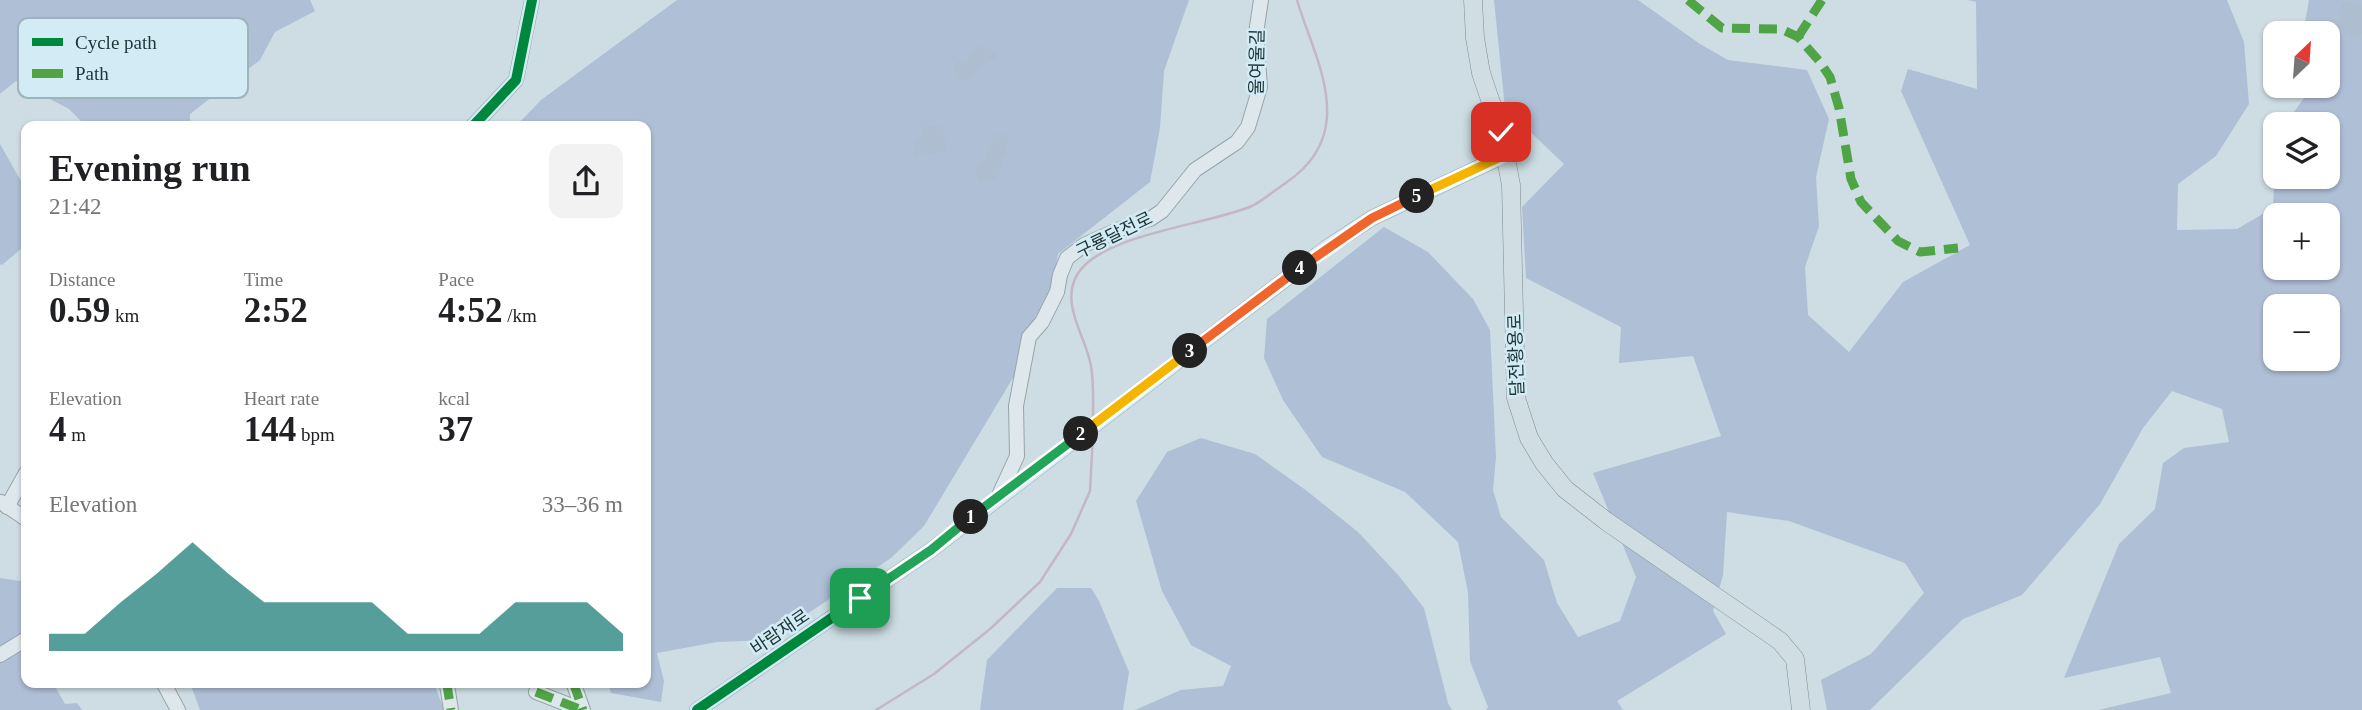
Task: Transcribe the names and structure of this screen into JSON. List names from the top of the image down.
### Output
{
  "streets": {
    "main road": ["달전황용로"],
    "street": ["울여울길", "구룡달전로", "바람재로"]
  },
  "crossings": [
    ["울여울길", "구룡달전로"],
    ["구룡달전로", "바람재로"],
    ["달전황용로", "바람재로"]
  ],
  "legend": ["Cycle path", "Path"],
  "north": "top right",
  "page": {
    "map_buttons": ["+", "−"],
    "heading": ["Evening run", "21:42"],
    "pins": [
      "5",
      "4",
      "3",
      "2",
      "1"
    ],
    "stats": [
      ["Distance", "0.59 km"],
      ["Time", "2:52"],
      ["Pace", "4:52 /km"],
      ["Elevation", "4 m"],
      ["Heart rate", "144 bpm"],
      ["kcal", "37"]
    ],
    "chart": ["Elevation", "33–36 m"]
  }
}
